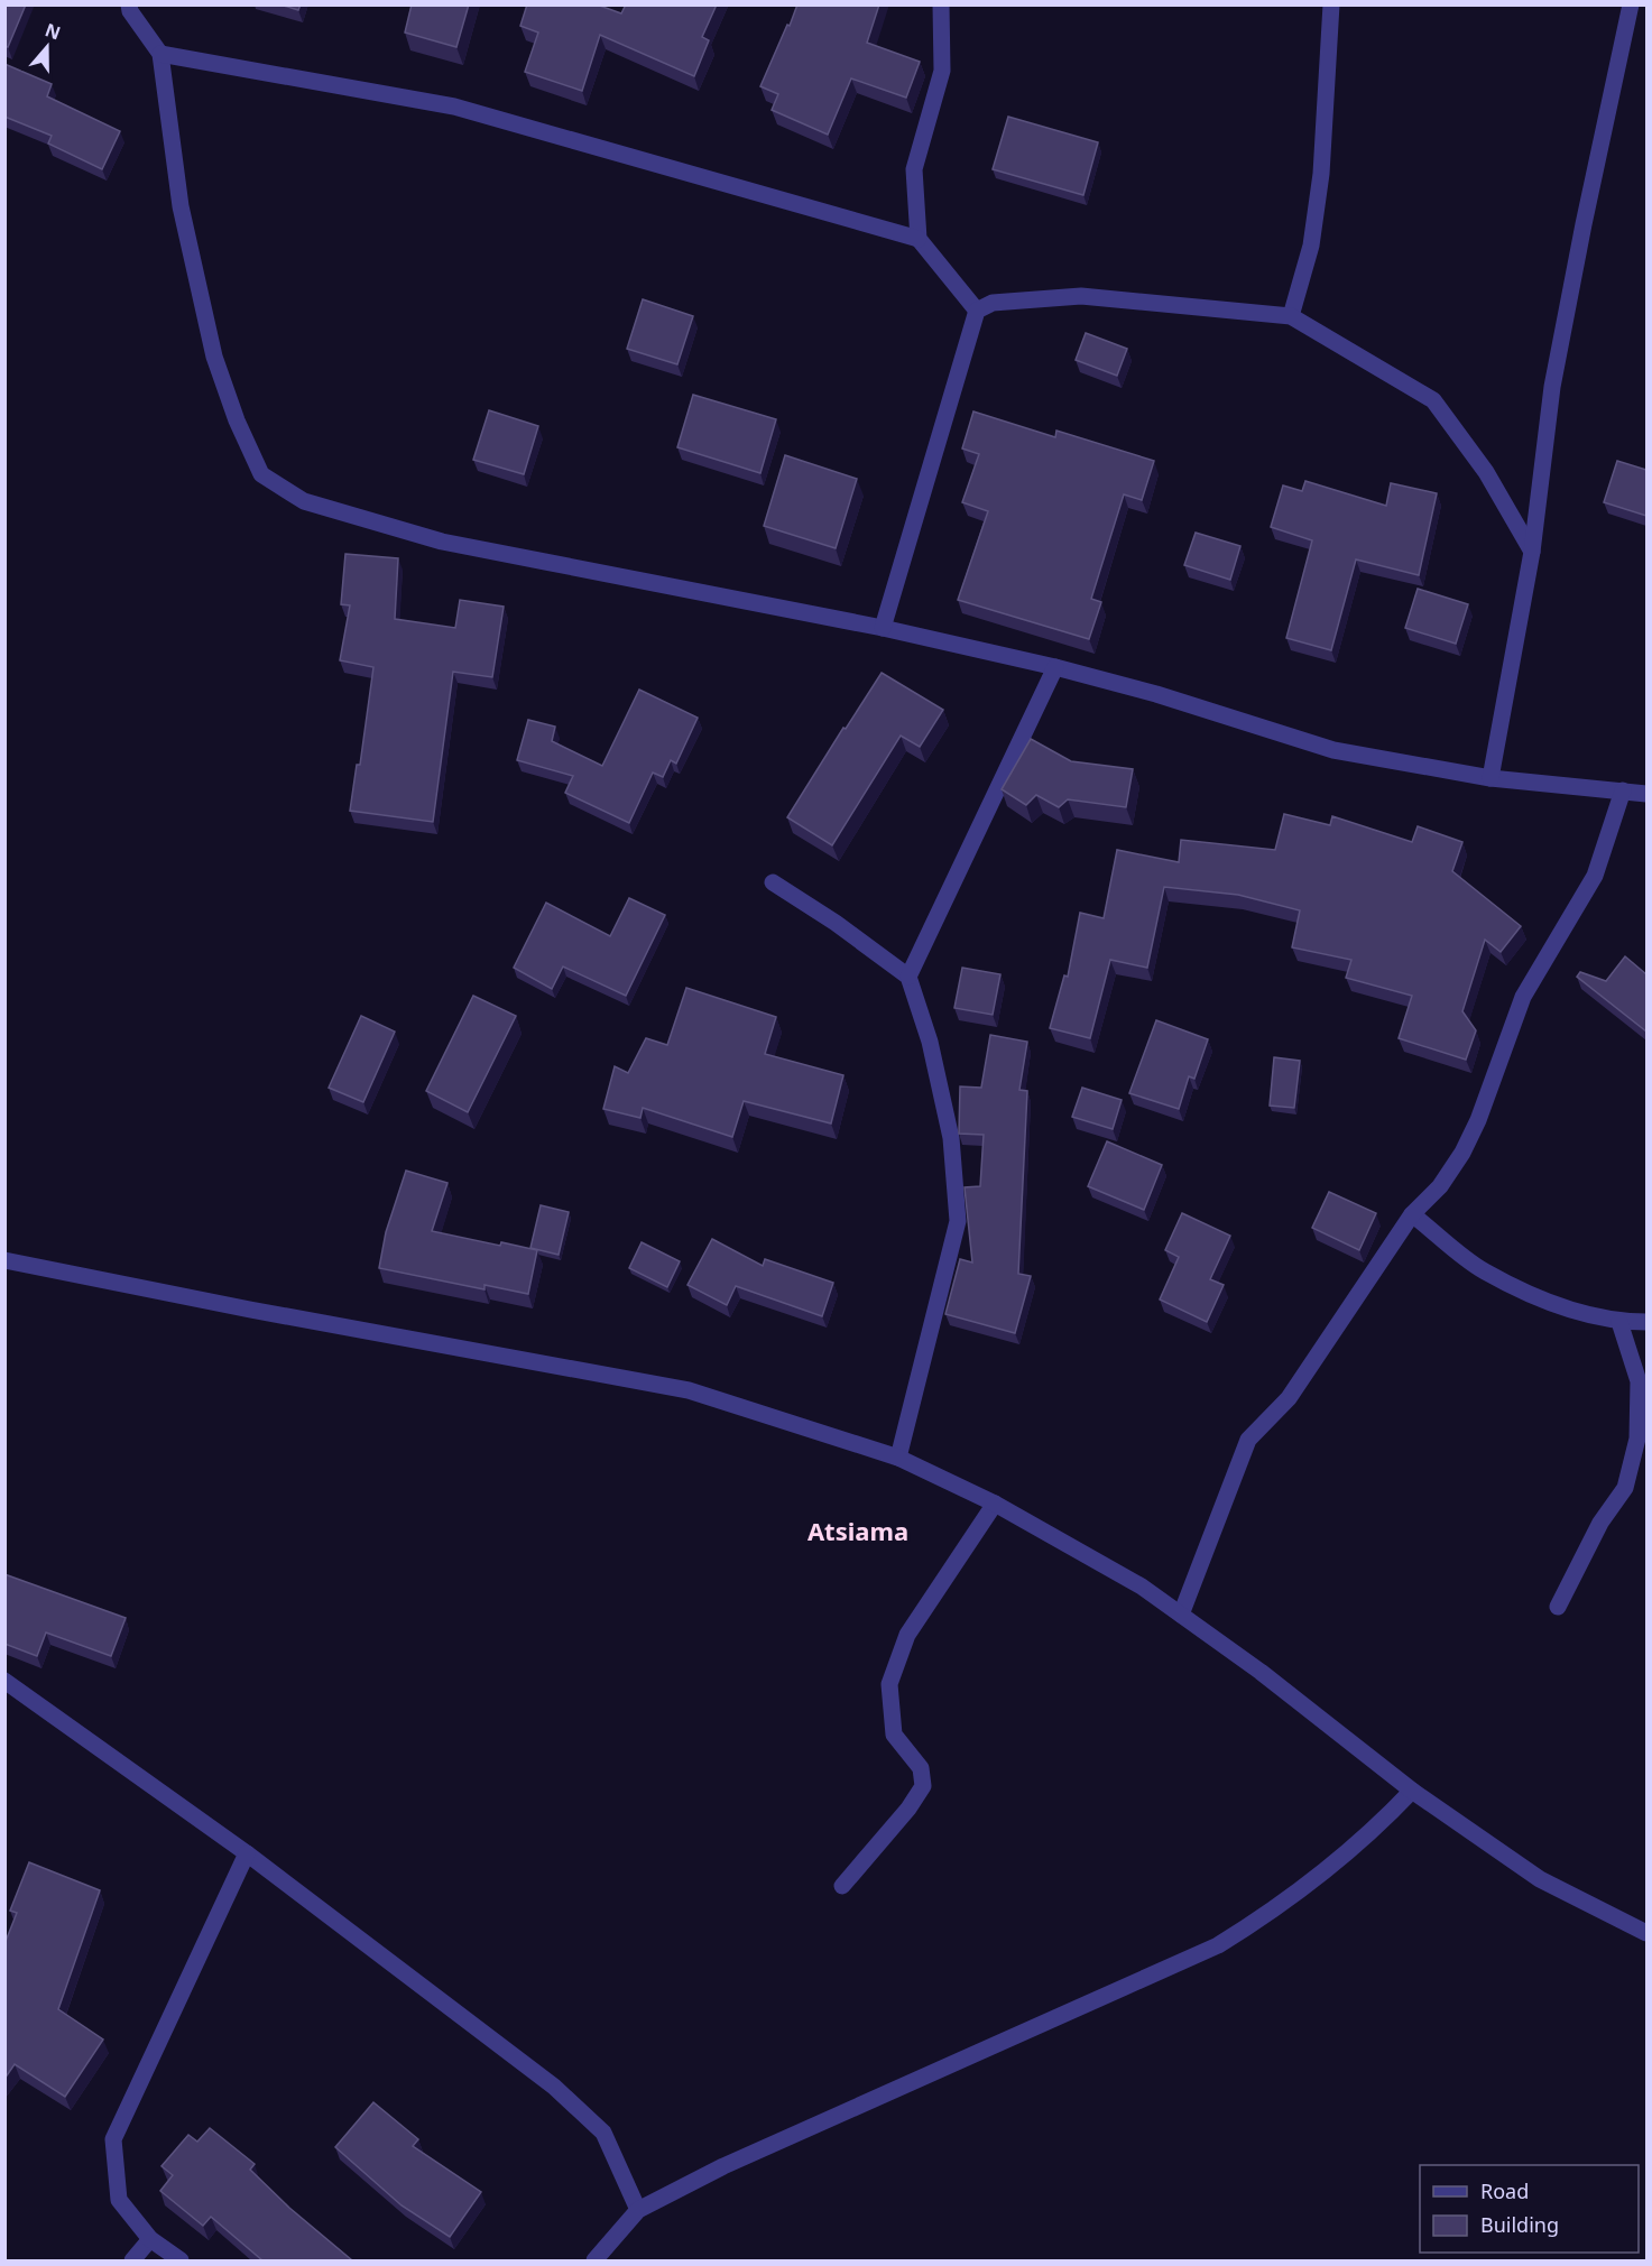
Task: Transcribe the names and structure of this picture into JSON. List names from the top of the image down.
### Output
{
  "districts": ["Atsiama"],
  "legend": ["Road", "Building"],
  "north": "top"
}
